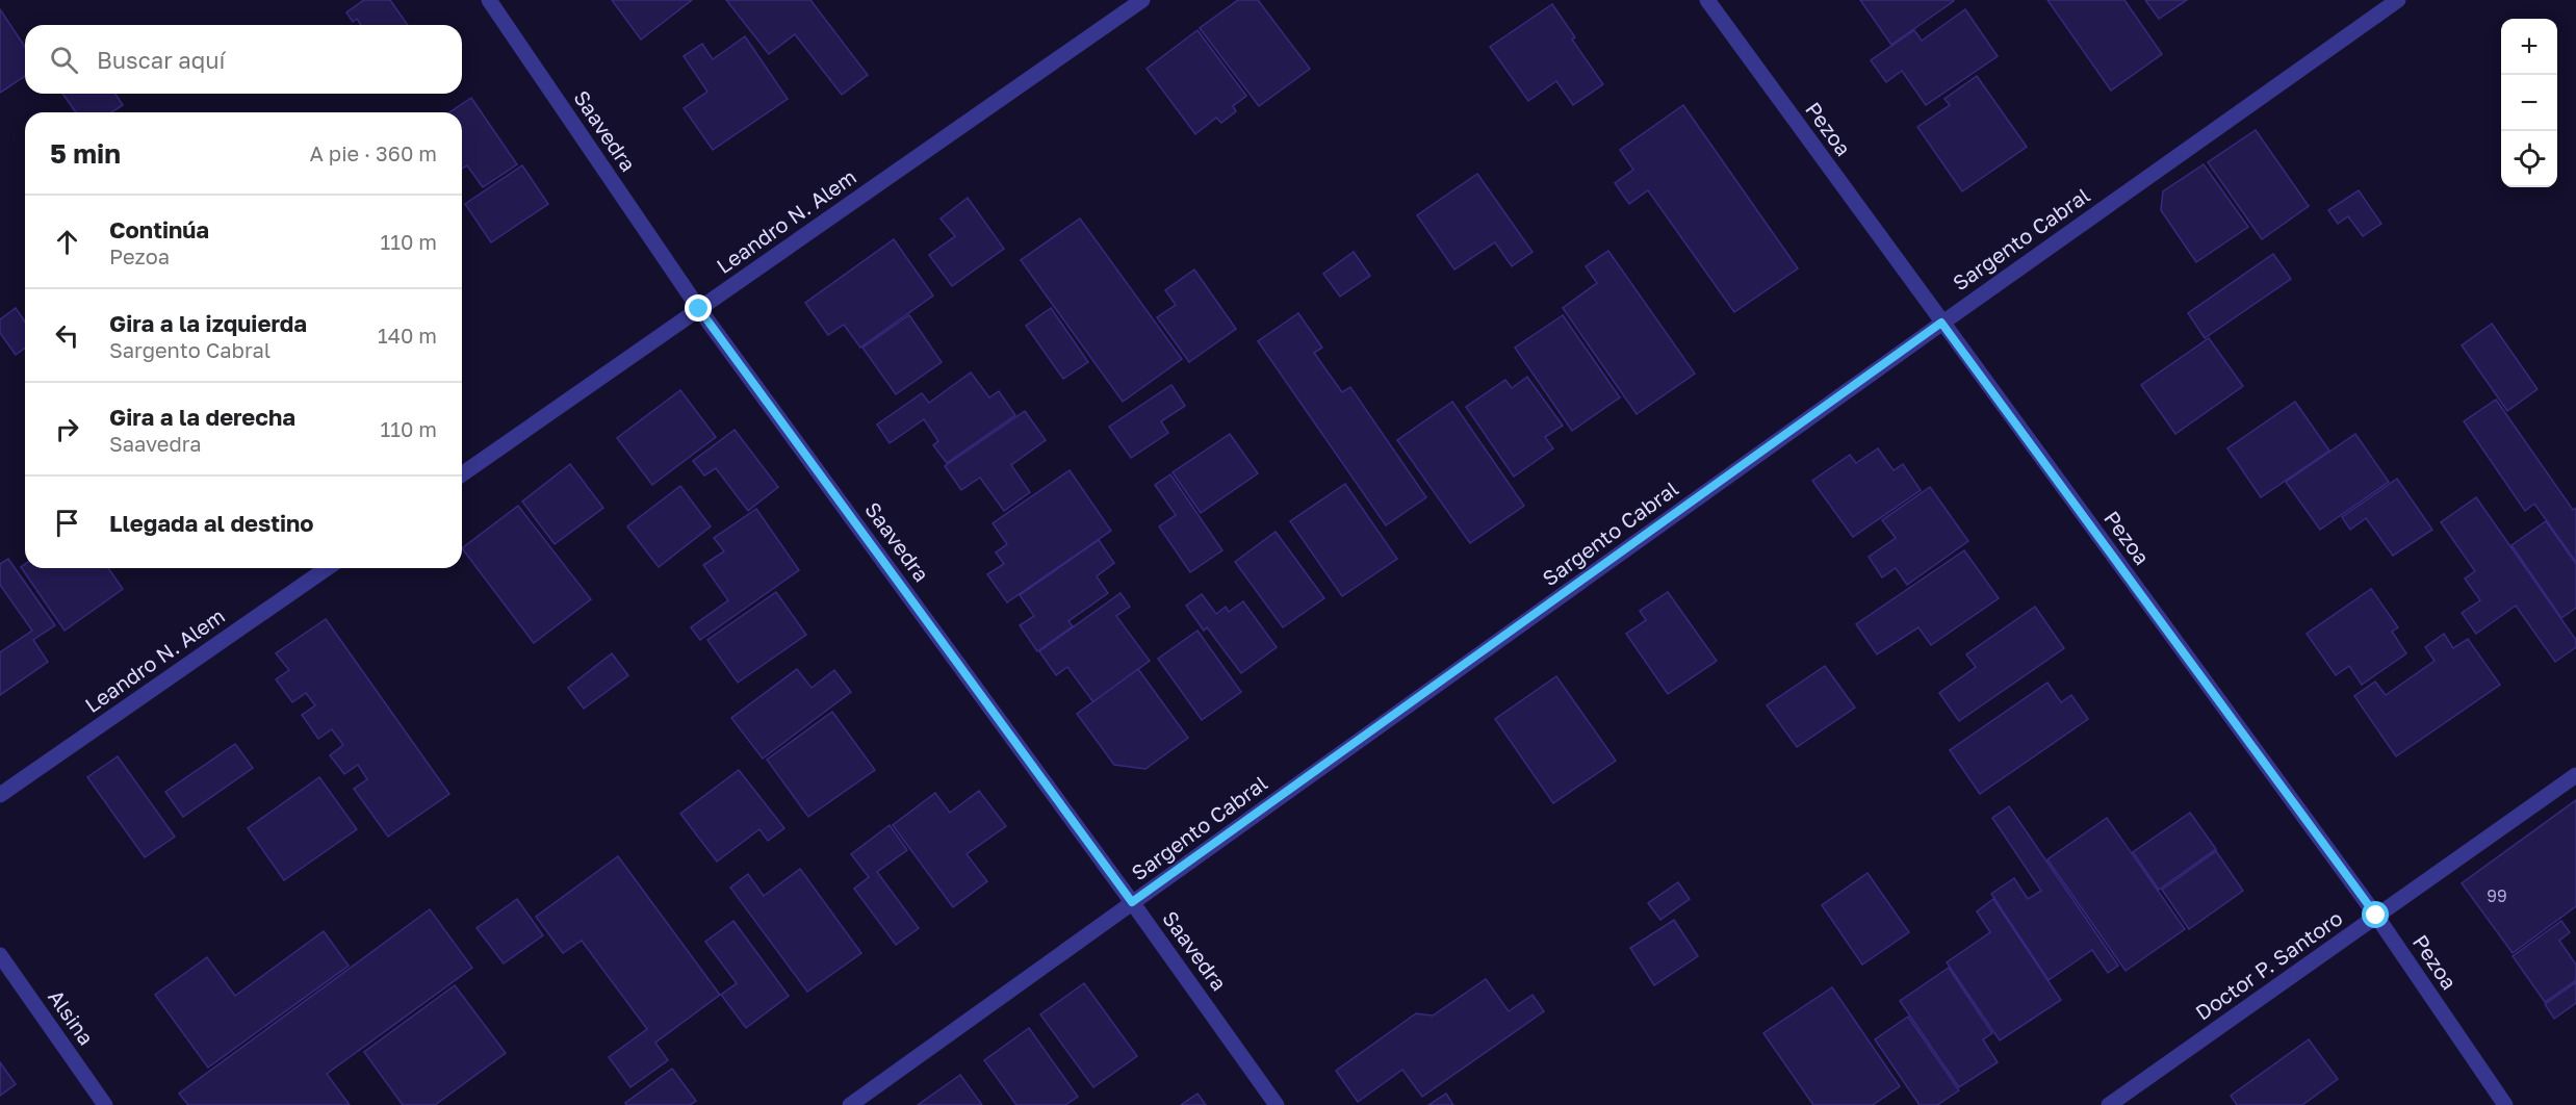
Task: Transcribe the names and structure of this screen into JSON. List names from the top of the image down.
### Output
{
  "streets": {
    "street": [
      "Pezoa",
      "Saavedra",
      "Leandro N. Alem",
      "Sargento Cabral",
      "Doctor P. Santoro",
      "Alsina"
    ]
  },
  "crossings": [
    ["Pezoa", "Sargento Cabral"],
    ["Pezoa", "Doctor P. Santoro"],
    ["Saavedra", "Leandro N. Alem"],
    ["Saavedra", "Sargento Cabral"]
  ],
  "house_numbers": ["99"],
  "page": {
    "map_buttons": ["+", "−"],
    "search": "Buscar aquí",
    "heading": ["5 min", "A pie · 360 m"],
    "list": [
      ["Continúa", "Pezoa", "110 m"],
      ["Gira a la izquierda", "Sargento Cabral", "140 m"],
      ["Gira a la derecha", "Saavedra", "110 m"],
      "Llegada al destino"
    ]
  }
}
